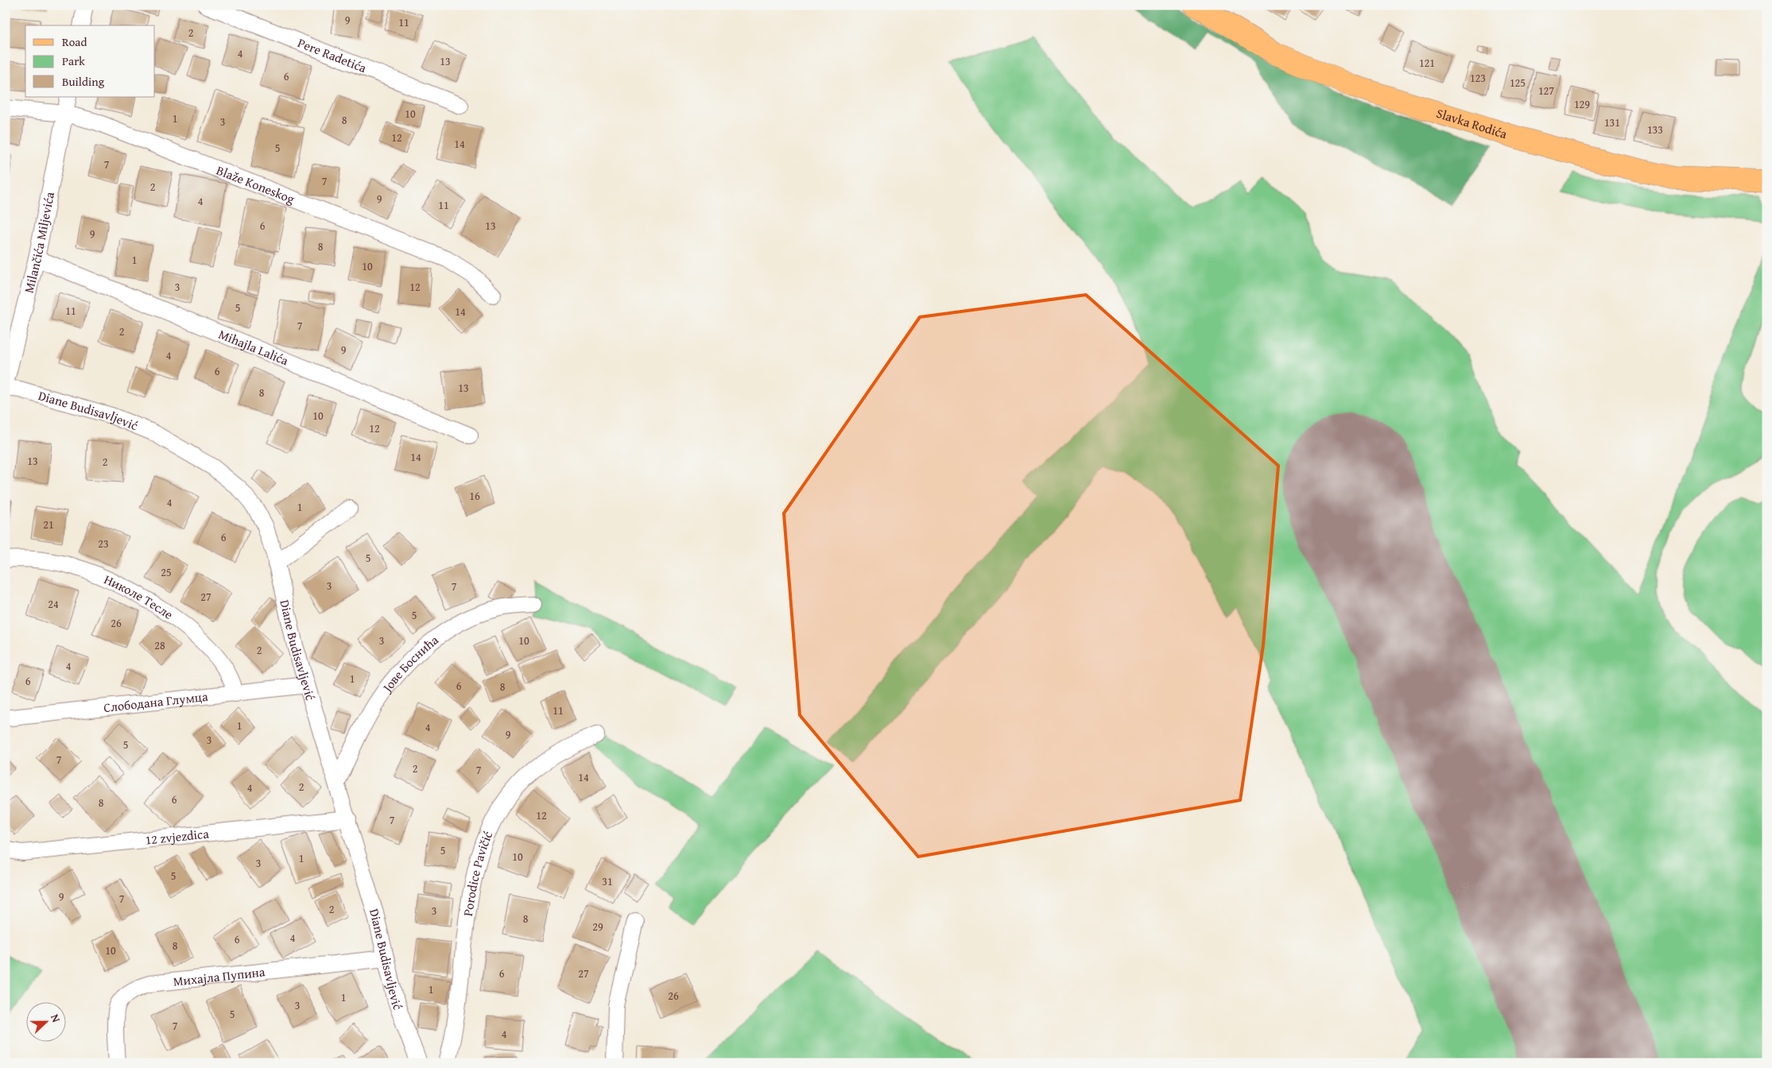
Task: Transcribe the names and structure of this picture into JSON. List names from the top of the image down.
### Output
{
  "streets": {
    "main road": ["Slavka Rodića"],
    "street": [
      "Pere Radetića",
      "Blaže Koneskog",
      "Milančića Miljevića",
      "Mihajla Lalića",
      "Diane Budisavljević",
      "Николе Тесле",
      "Јове Боснића",
      "Слободана Глумца",
      "12 zvjezdica",
      "Porodice Pavičić",
      "Михајла Пупина"
    ]
  },
  "crossings": [
    ["Blaže Koneskog", "Milančića Miljevića"],
    ["Milančića Miljevića", "Mihajla Lalića"],
    ["Milančića Miljevića", "Diane Budisavljević"],
    ["Diane Budisavljević", "Јове Боснића"],
    ["Diane Budisavljević", "Слободана Глумца"],
    ["Diane Budisavljević", "12 zvjezdica"],
    ["Diane Budisavljević", "Михајла Пупина"],
    ["Николе Тесле", "Слободана Глумца"]
  ],
  "house_numbers": [
    "9",
    "11",
    "2",
    "4",
    "13",
    "121",
    "6",
    "123",
    "125",
    "127",
    "129",
    "10",
    "1",
    "8",
    "3",
    "131",
    "133",
    "12",
    "14",
    "5",
    "7",
    "7",
    "2",
    "9",
    "4",
    "11",
    "6",
    "13",
    "9",
    "8",
    "1",
    "10",
    "3",
    "12",
    "5",
    "11",
    "14",
    "7",
    "2",
    "9",
    "4",
    "6",
    "13",
    "8",
    "10",
    "12",
    "14",
    "13",
    "2",
    "16",
    "4",
    "1",
    "21",
    "6",
    "23",
    "5",
    "25",
    "3",
    "7",
    "27",
    "24",
    "5",
    "26",
    "3",
    "10",
    "28",
    "2",
    "4",
    "1",
    "6",
    "6",
    "8",
    "11",
    "1",
    "4",
    "9",
    "3",
    "5",
    "7",
    "2",
    "7",
    "14",
    "2",
    "4",
    "6",
    "8",
    "12",
    "7",
    "5",
    "10",
    "1",
    "3",
    "5",
    "31",
    "9",
    "7",
    "2",
    "3",
    "8",
    "29",
    "4",
    "6",
    "8",
    "10",
    "6",
    "27",
    "1",
    "26",
    "1",
    "3",
    "5",
    "7",
    "4"
  ],
  "legend": ["Road", "Park", "Building"],
  "north": "right"
}
